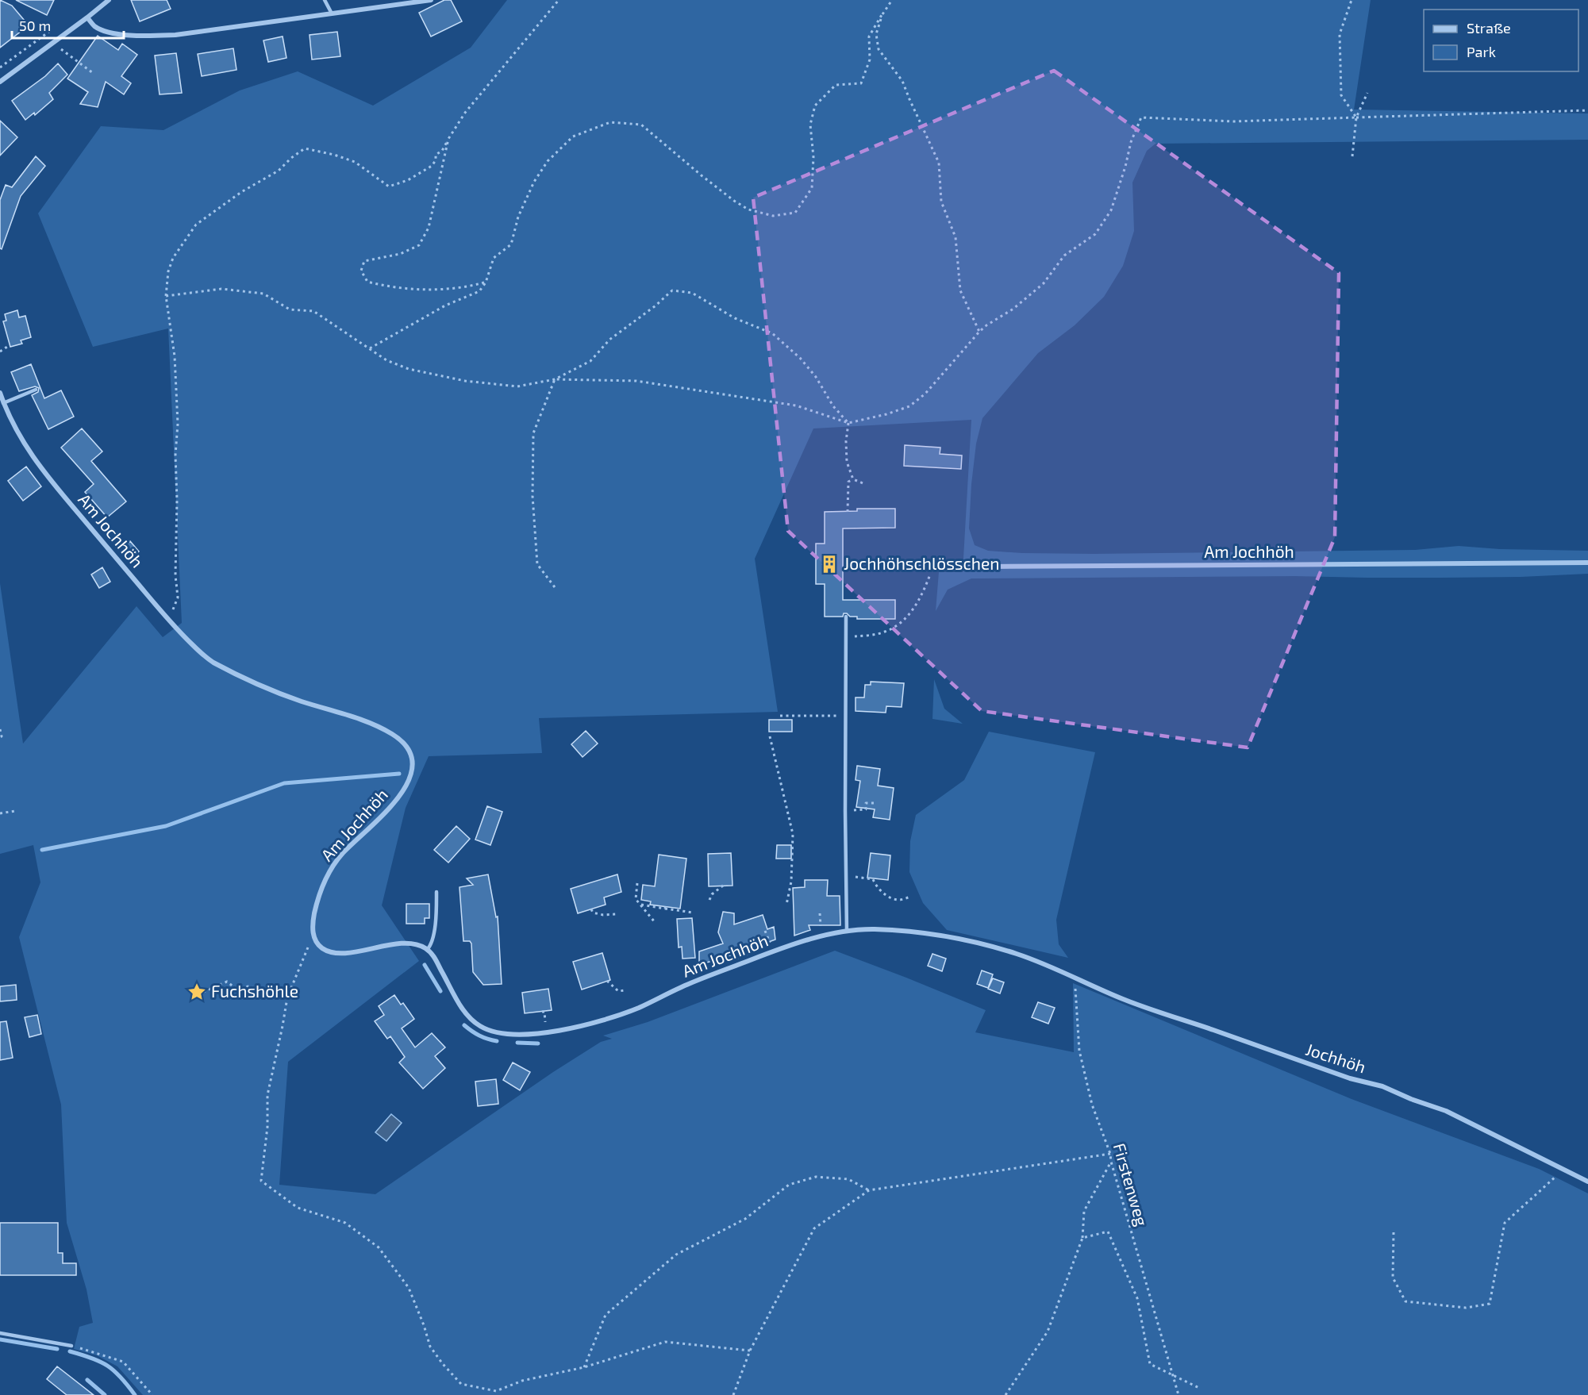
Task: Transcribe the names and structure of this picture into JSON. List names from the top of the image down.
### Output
{
  "streets": {
    "street": ["Am Jochhöh", "Jochhöh"],
    "path": ["Firstenweg"]
  },
  "crossings": [
    ["Am Jochhöh", "Jochhöh"],
    ["Jochhöh", "Firstenweg"]
  ],
  "places": {
    "building": ["Jochhöhschlösschen"],
    "place": ["Fuchshöhle"]
  },
  "legend": ["Straße", "Park"],
  "scale_bar": "50 m"
}
